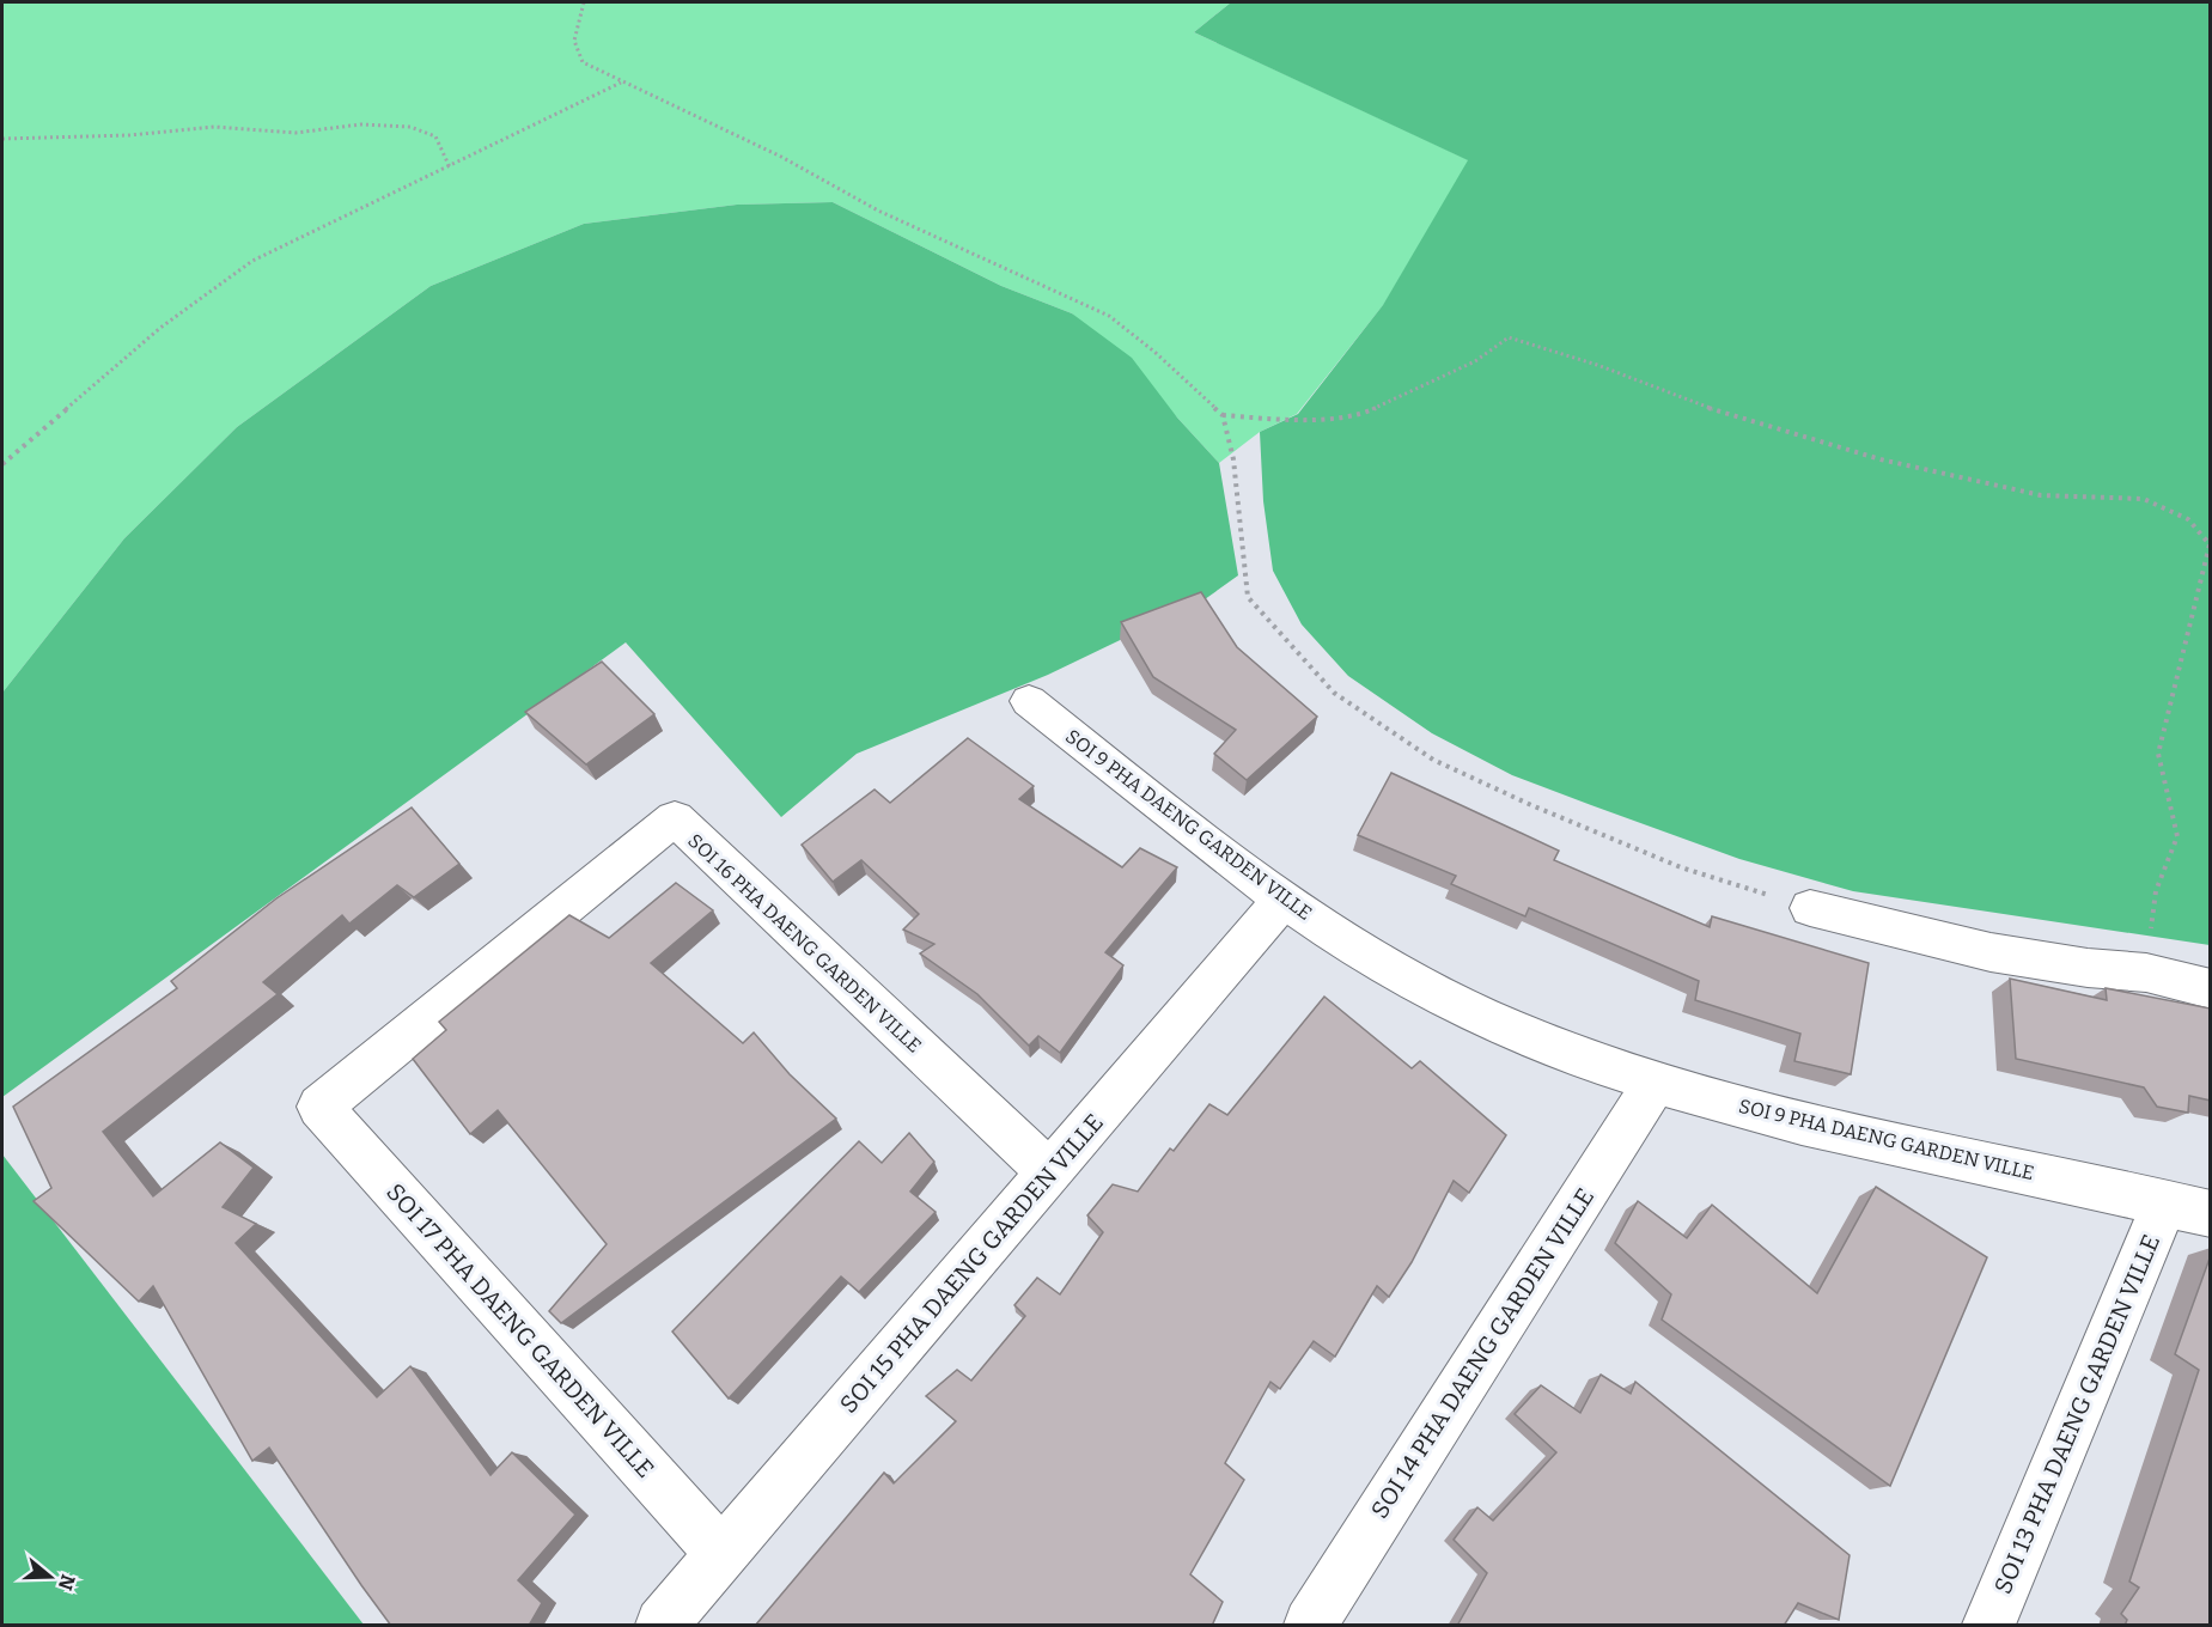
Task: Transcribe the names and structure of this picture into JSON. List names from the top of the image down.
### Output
{
  "streets": {
    "street": [
      "SOI 9 PHA DAENG GARDEN VILLE",
      "SOI 16 PHA DAENG GARDEN VILLE",
      "SOI 15 PHA DAENG GARDEN VILLE",
      "SOI 17 PHA DAENG GARDEN VILLE",
      "SOI 14 PHA DAENG GARDEN VILLE",
      "SOI 13 PHA DAENG GARDEN VILLE"
    ]
  },
  "crossings": [
    ["SOI 9 PHA DAENG GARDEN VILLE", "SOI 15 PHA DAENG GARDEN VILLE"],
    ["SOI 9 PHA DAENG GARDEN VILLE", "SOI 14 PHA DAENG GARDEN VILLE"],
    ["SOI 9 PHA DAENG GARDEN VILLE", "SOI 13 PHA DAENG GARDEN VILLE"],
    ["SOI 16 PHA DAENG GARDEN VILLE", "SOI 15 PHA DAENG GARDEN VILLE"],
    ["SOI 16 PHA DAENG GARDEN VILLE", "SOI 17 PHA DAENG GARDEN VILLE"],
    ["SOI 15 PHA DAENG GARDEN VILLE", "SOI 17 PHA DAENG GARDEN VILLE"]
  ],
  "north": "right"
}
